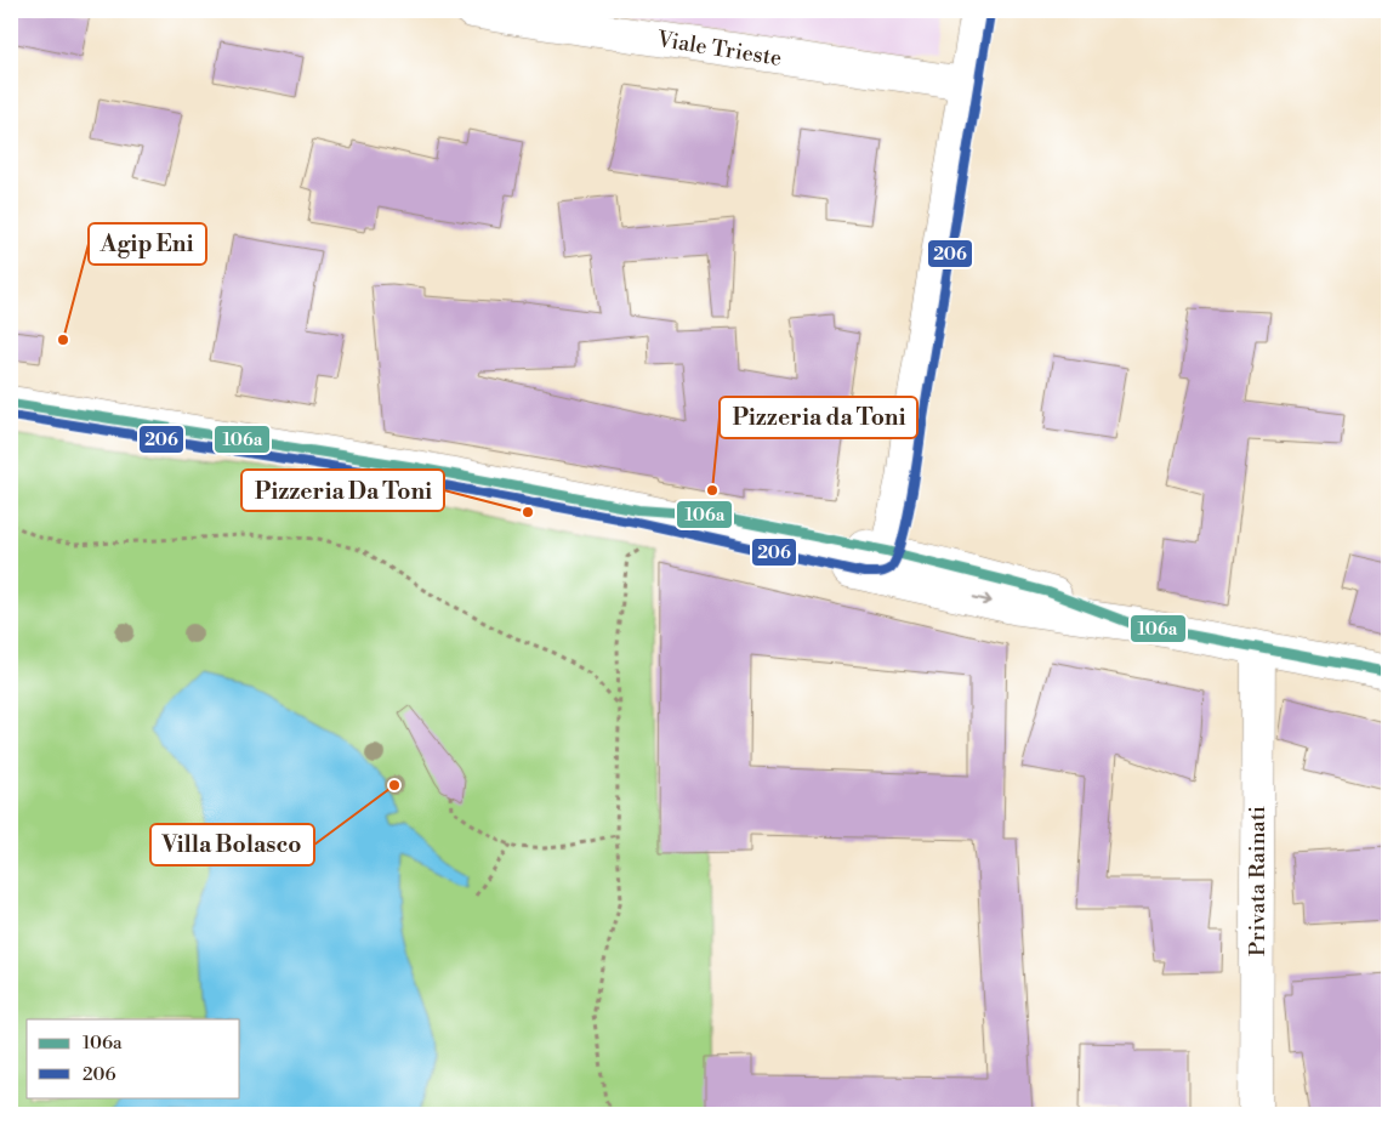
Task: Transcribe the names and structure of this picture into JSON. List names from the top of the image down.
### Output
{
  "streets": {
    "street": ["Viale Trieste", "Privata Rainati"]
  },
  "places": [
    "Agip Eni",
    "Pizzeria da Toni",
    "Pizzeria Da Toni",
    "Villa Bolasco"
  ],
  "lines": ["transit line 206", "transit line 106a"],
  "legend": ["106a", "206"]
}
